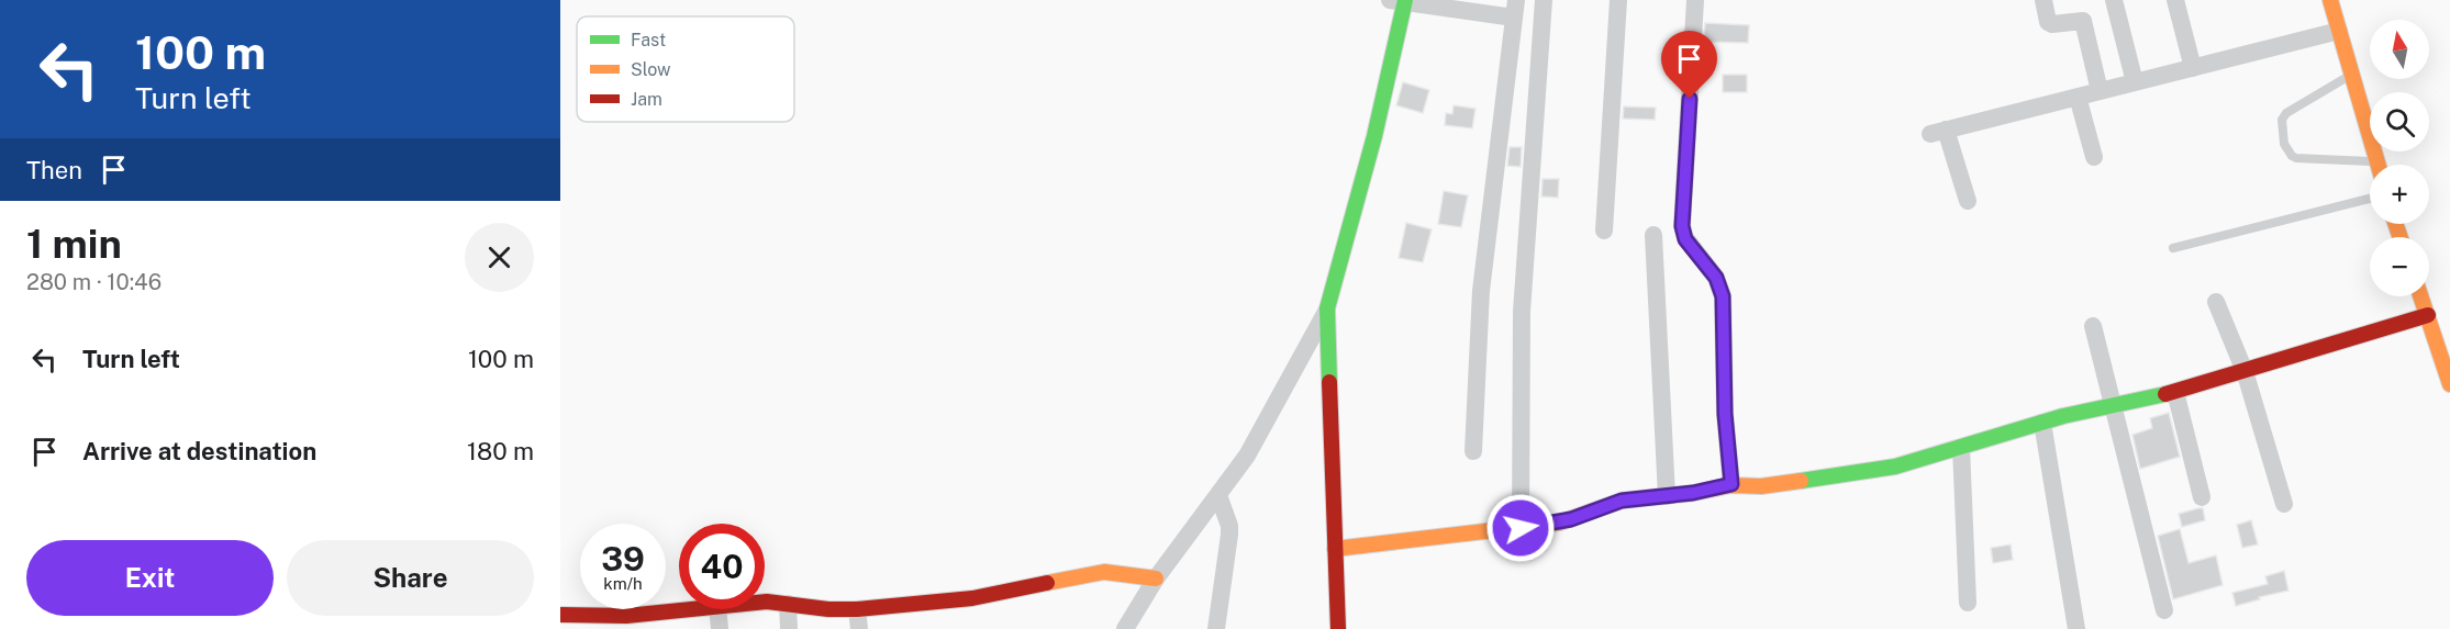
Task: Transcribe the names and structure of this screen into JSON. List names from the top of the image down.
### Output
{
  "legend": ["Fast", "Slow", "Jam"],
  "north": "top",
  "page": {
    "turn": ["100 m", "Turn left"],
    "map_buttons": ["+", "−"],
    "then": "Then",
    "heading": ["1 min", "280 m · 10:46"],
    "list": [
      {
        "name": "Turn left",
        "value": "100 m"
      },
      {
        "name": "Arrive at destination",
        "value": "180 m"
      }
    ],
    "speed": "39 km/h",
    "limit": "40",
    "buttons": ["Exit", "Share"]
  }
}
